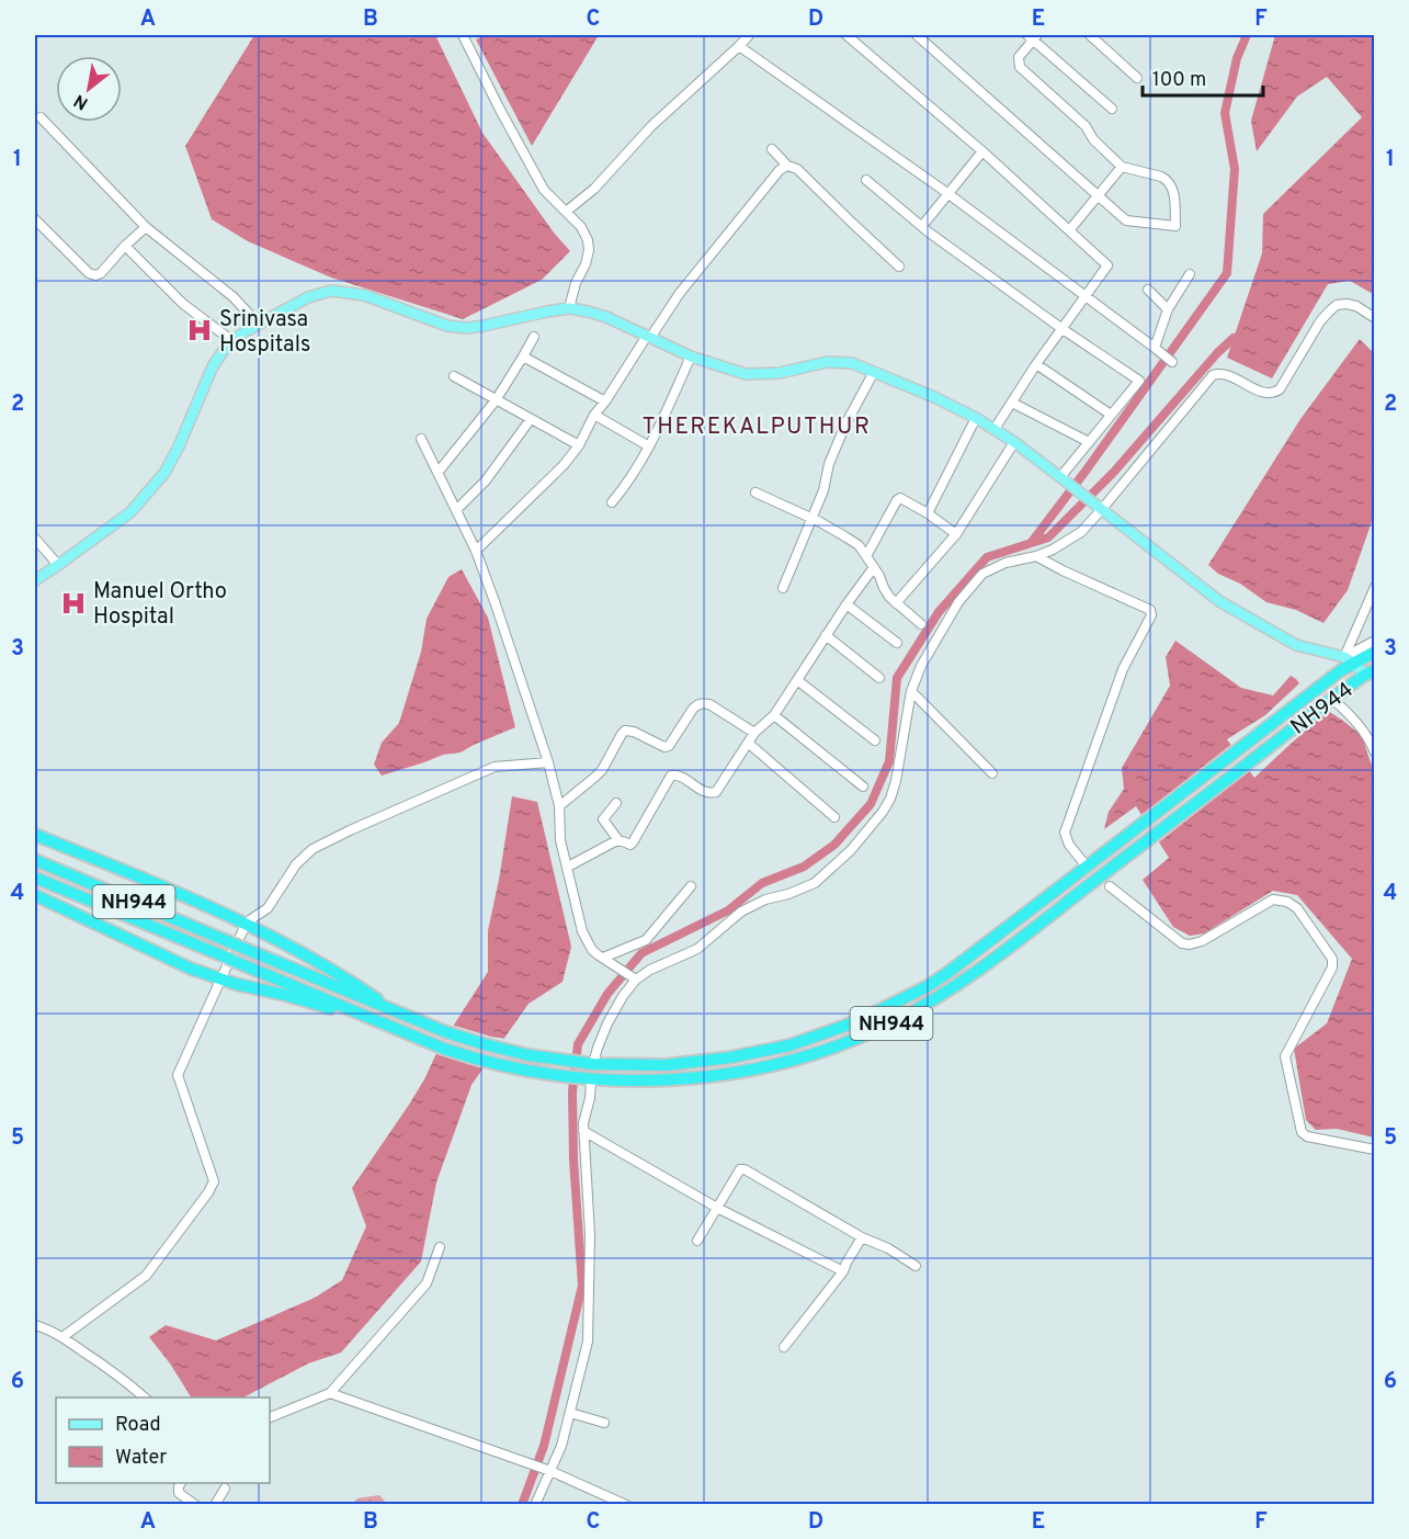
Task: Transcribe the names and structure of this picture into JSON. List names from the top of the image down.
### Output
{
  "streets": {
    "highway": ["NH944"]
  },
  "districts": ["THEREKALPUTHUR"],
  "places": {
    "hospital": ["Srinivasa Hospitals", "Manuel Ortho Hospital"]
  },
  "legend": ["Road", "Water"],
  "scale_bar": "100 m",
  "north": "bottom left",
  "grid": {
    "columns": [
      "A",
      "B",
      "C",
      "D",
      "E",
      "F"
    ],
    "rows": [
      "1",
      "2",
      "3",
      "4",
      "5",
      "6"
    ]
  }
}
